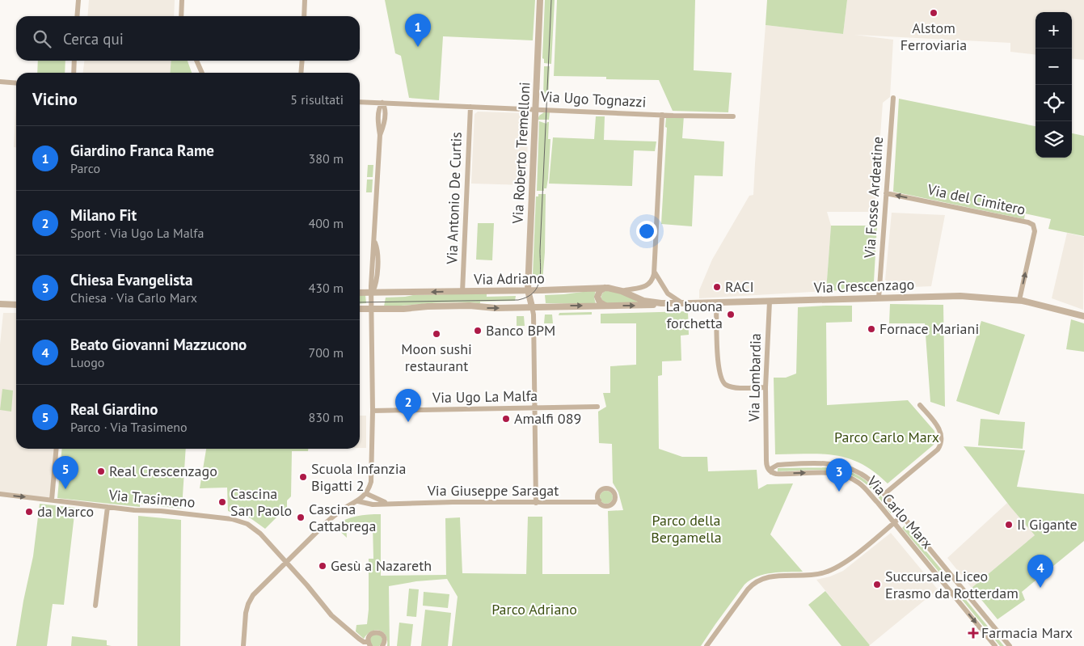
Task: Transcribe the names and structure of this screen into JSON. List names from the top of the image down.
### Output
{
  "streets": {
    "street": [
      "Via Ugo Tognazzi",
      "Via Roberto Tremelloni",
      "Via Fosse Ardeatine",
      "Via Antonio De Curtis",
      "Via del Cimitero",
      "Via Adriano",
      "Via Crescenzago",
      "Via Lombardia",
      "Via Ugo La Malfa",
      "Via Giuseppe Saragat",
      "Via Trasimeno",
      "Via Carlo Marx"
    ]
  },
  "crossings": [
    ["Via Ugo Tognazzi", "Via Roberto Tremelloni"],
    ["Via Ugo Tognazzi", "Via Antonio De Curtis"],
    ["Via Roberto Tremelloni", "Via Adriano"],
    ["Via Fosse Ardeatine", "Via del Cimitero"],
    ["Via Fosse Ardeatine", "Via Crescenzago"],
    ["Via Antonio De Curtis", "Via Adriano"],
    ["Via del Cimitero", "Via Crescenzago"],
    ["Via Adriano", "Via Crescenzago"],
    ["Via Crescenzago", "Via Lombardia"]
  ],
  "parks": ["Parco Carlo Marx", "Parco della Bergamella", "Parco Adriano"],
  "places": {
    "other": [
      "Alstom Ferroviaria",
      "RACI",
      "La buona forchetta",
      "Fornace Mariani",
      "Banco BPM",
      "Moon sushi restaurant",
      "Amalfi 089",
      "Real Crescenzago",
      "Scuola Infanzia Bigatti 2",
      "Cascina San Paolo",
      "da Marco",
      "Cascina Cattabrega",
      "Il Gigante",
      "Gesù a Nazareth",
      "Succursale Liceo Erasmo da Rotterdam"
    ],
    "health": ["Farmacia Marx"]
  },
  "page": {
    "map_buttons": ["+", "−"],
    "pins": [
      "1",
      "2",
      "5",
      "3",
      "4"
    ],
    "search": "Cerca qui",
    "heading": ["Vicino", "5 risultati"],
    "list": [
      {
        "mark": "1",
        "name": "Giardino Franca Rame",
        "note": "Parco",
        "value": "380 m"
      },
      {
        "mark": "2",
        "name": "Milano Fit",
        "note": "Sport · Via Ugo La Malfa",
        "value": "400 m"
      },
      {
        "mark": "3",
        "name": "Chiesa Evangelista",
        "note": "Chiesa · Via Carlo Marx",
        "value": "430 m"
      },
      {
        "mark": "4",
        "name": "Beato Giovanni Mazzucono",
        "note": "Luogo",
        "value": "700 m"
      },
      {
        "mark": "5",
        "name": "Real Giardino",
        "note": "Parco · Via Trasimeno",
        "value": "830 m"
      }
    ]
  }
}
